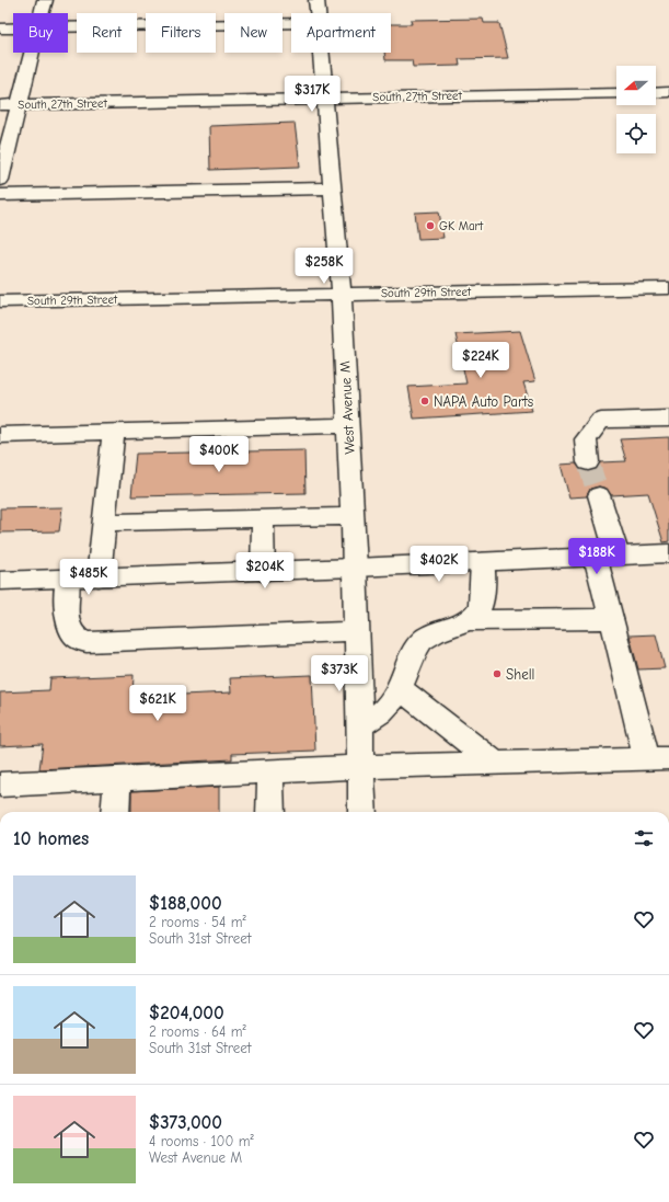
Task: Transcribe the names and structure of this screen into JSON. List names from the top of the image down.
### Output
{
  "streets": {
    "street": ["South 27th Street", "South 29th Street", "West Avenue M"]
  },
  "crossings": [
    ["South 27th Street", "West Avenue M"],
    ["South 29th Street", "West Avenue M"]
  ],
  "places": ["GK Mart", "NAPA Auto Parts", "Shell"],
  "north": "left",
  "page": {
    "chip": [
      "Buy",
      "Rent",
      "Filters",
      "New",
      "Apartment"
    ],
    "price": [
      "$317K",
      "$258K",
      "$224K",
      "$400K",
      "$188K",
      "$402K",
      "$204K",
      "$485K",
      "$373K",
      "$621K"
    ],
    "heading": "10 homes",
    "list": [
      {
        "name": "$188,000",
        "note": "2 rooms · 54 m² · South 31st Street"
      },
      {
        "name": "$204,000",
        "note": "2 rooms · 64 m² · South 31st Street"
      },
      {
        "name": "$373,000",
        "note": "4 rooms · 100 m² · West Avenue M"
      }
    ]
  }
}
